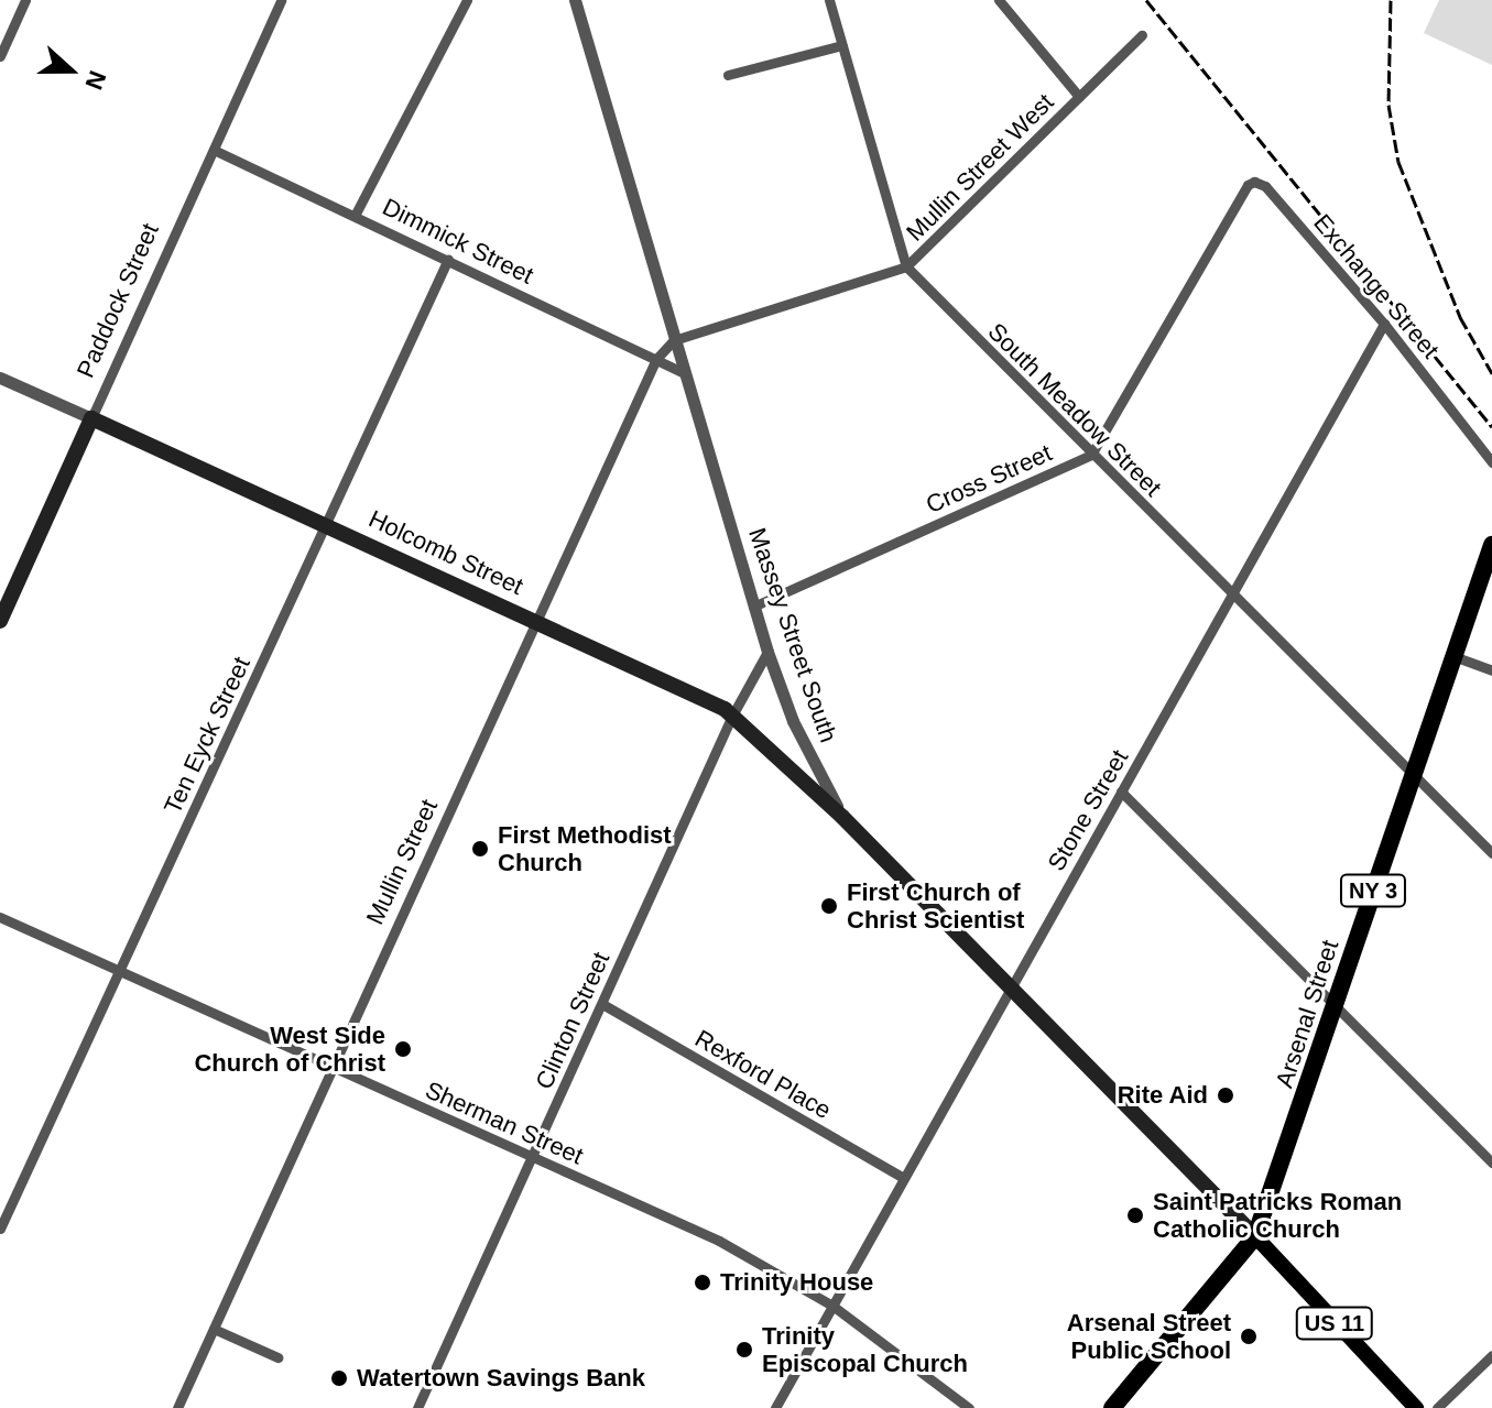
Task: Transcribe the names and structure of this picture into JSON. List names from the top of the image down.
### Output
{
  "streets": {
    "highway": ["NY 3", "Arsenal Street"],
    "main road": [
      "Paddock Street",
      "Holcomb Street",
      "Massey Street South",
      "US 11"
    ],
    "street": [
      "Mullin Street West",
      "Dimmick Street",
      "Exchange Street",
      "South Meadow Street",
      "Cross Street",
      "Ten Eyck Street",
      "Stone Street",
      "Mullin Street",
      "Clinton Street",
      "Rexford Place",
      "Sherman Street"
    ]
  },
  "crossings": [
    ["Mullin Street West", "South Meadow Street"],
    ["Mullin Street West", "Massey Street South"],
    ["Mullin Street West", "Mullin Street"],
    ["Dimmick Street", "Paddock Street"],
    ["Dimmick Street", "Massey Street South"],
    ["Dimmick Street", "Ten Eyck Street"],
    ["Dimmick Street", "Mullin Street"],
    ["Exchange Street", "South Meadow Street"],
    ["Exchange Street", "Cross Street"],
    ["Exchange Street", "Stone Street"],
    ["Paddock Street", "Holcomb Street"],
    ["South Meadow Street", "Cross Street"],
    ["South Meadow Street", "Stone Street"],
    ["South Meadow Street", "Arsenal Street"],
    ["Cross Street", "Massey Street South"],
    ["Holcomb Street", "Massey Street South"],
    ["Holcomb Street", "Ten Eyck Street"],
    ["Holcomb Street", "Mullin Street"],
    ["Holcomb Street", "Clinton Street"],
    ["Massey Street South", "Stone Street"],
    ["Massey Street South", "Mullin Street"],
    ["Massey Street South", "Arsenal Street"],
    ["Massey Street South", "Clinton Street"],
    ["Massey Street South", "US 11"],
    ["Ten Eyck Street", "Sherman Street"],
    ["Stone Street", "Rexford Place"],
    ["Stone Street", "Sherman Street"],
    ["Mullin Street", "Sherman Street"],
    ["Arsenal Street", "US 11"],
    ["Clinton Street", "Rexford Place"],
    ["Clinton Street", "Sherman Street"]
  ],
  "places": [
    "First Methodist Church",
    "First Church of Christ Scientist",
    "West Side Church of Christ",
    "Rite Aid",
    "Saint Patricks Roman Catholic Church",
    "Trinity House",
    "Arsenal Street Public School",
    "Trinity Episcopal Church",
    "Watertown Savings Bank"
  ],
  "north": "right"
}
